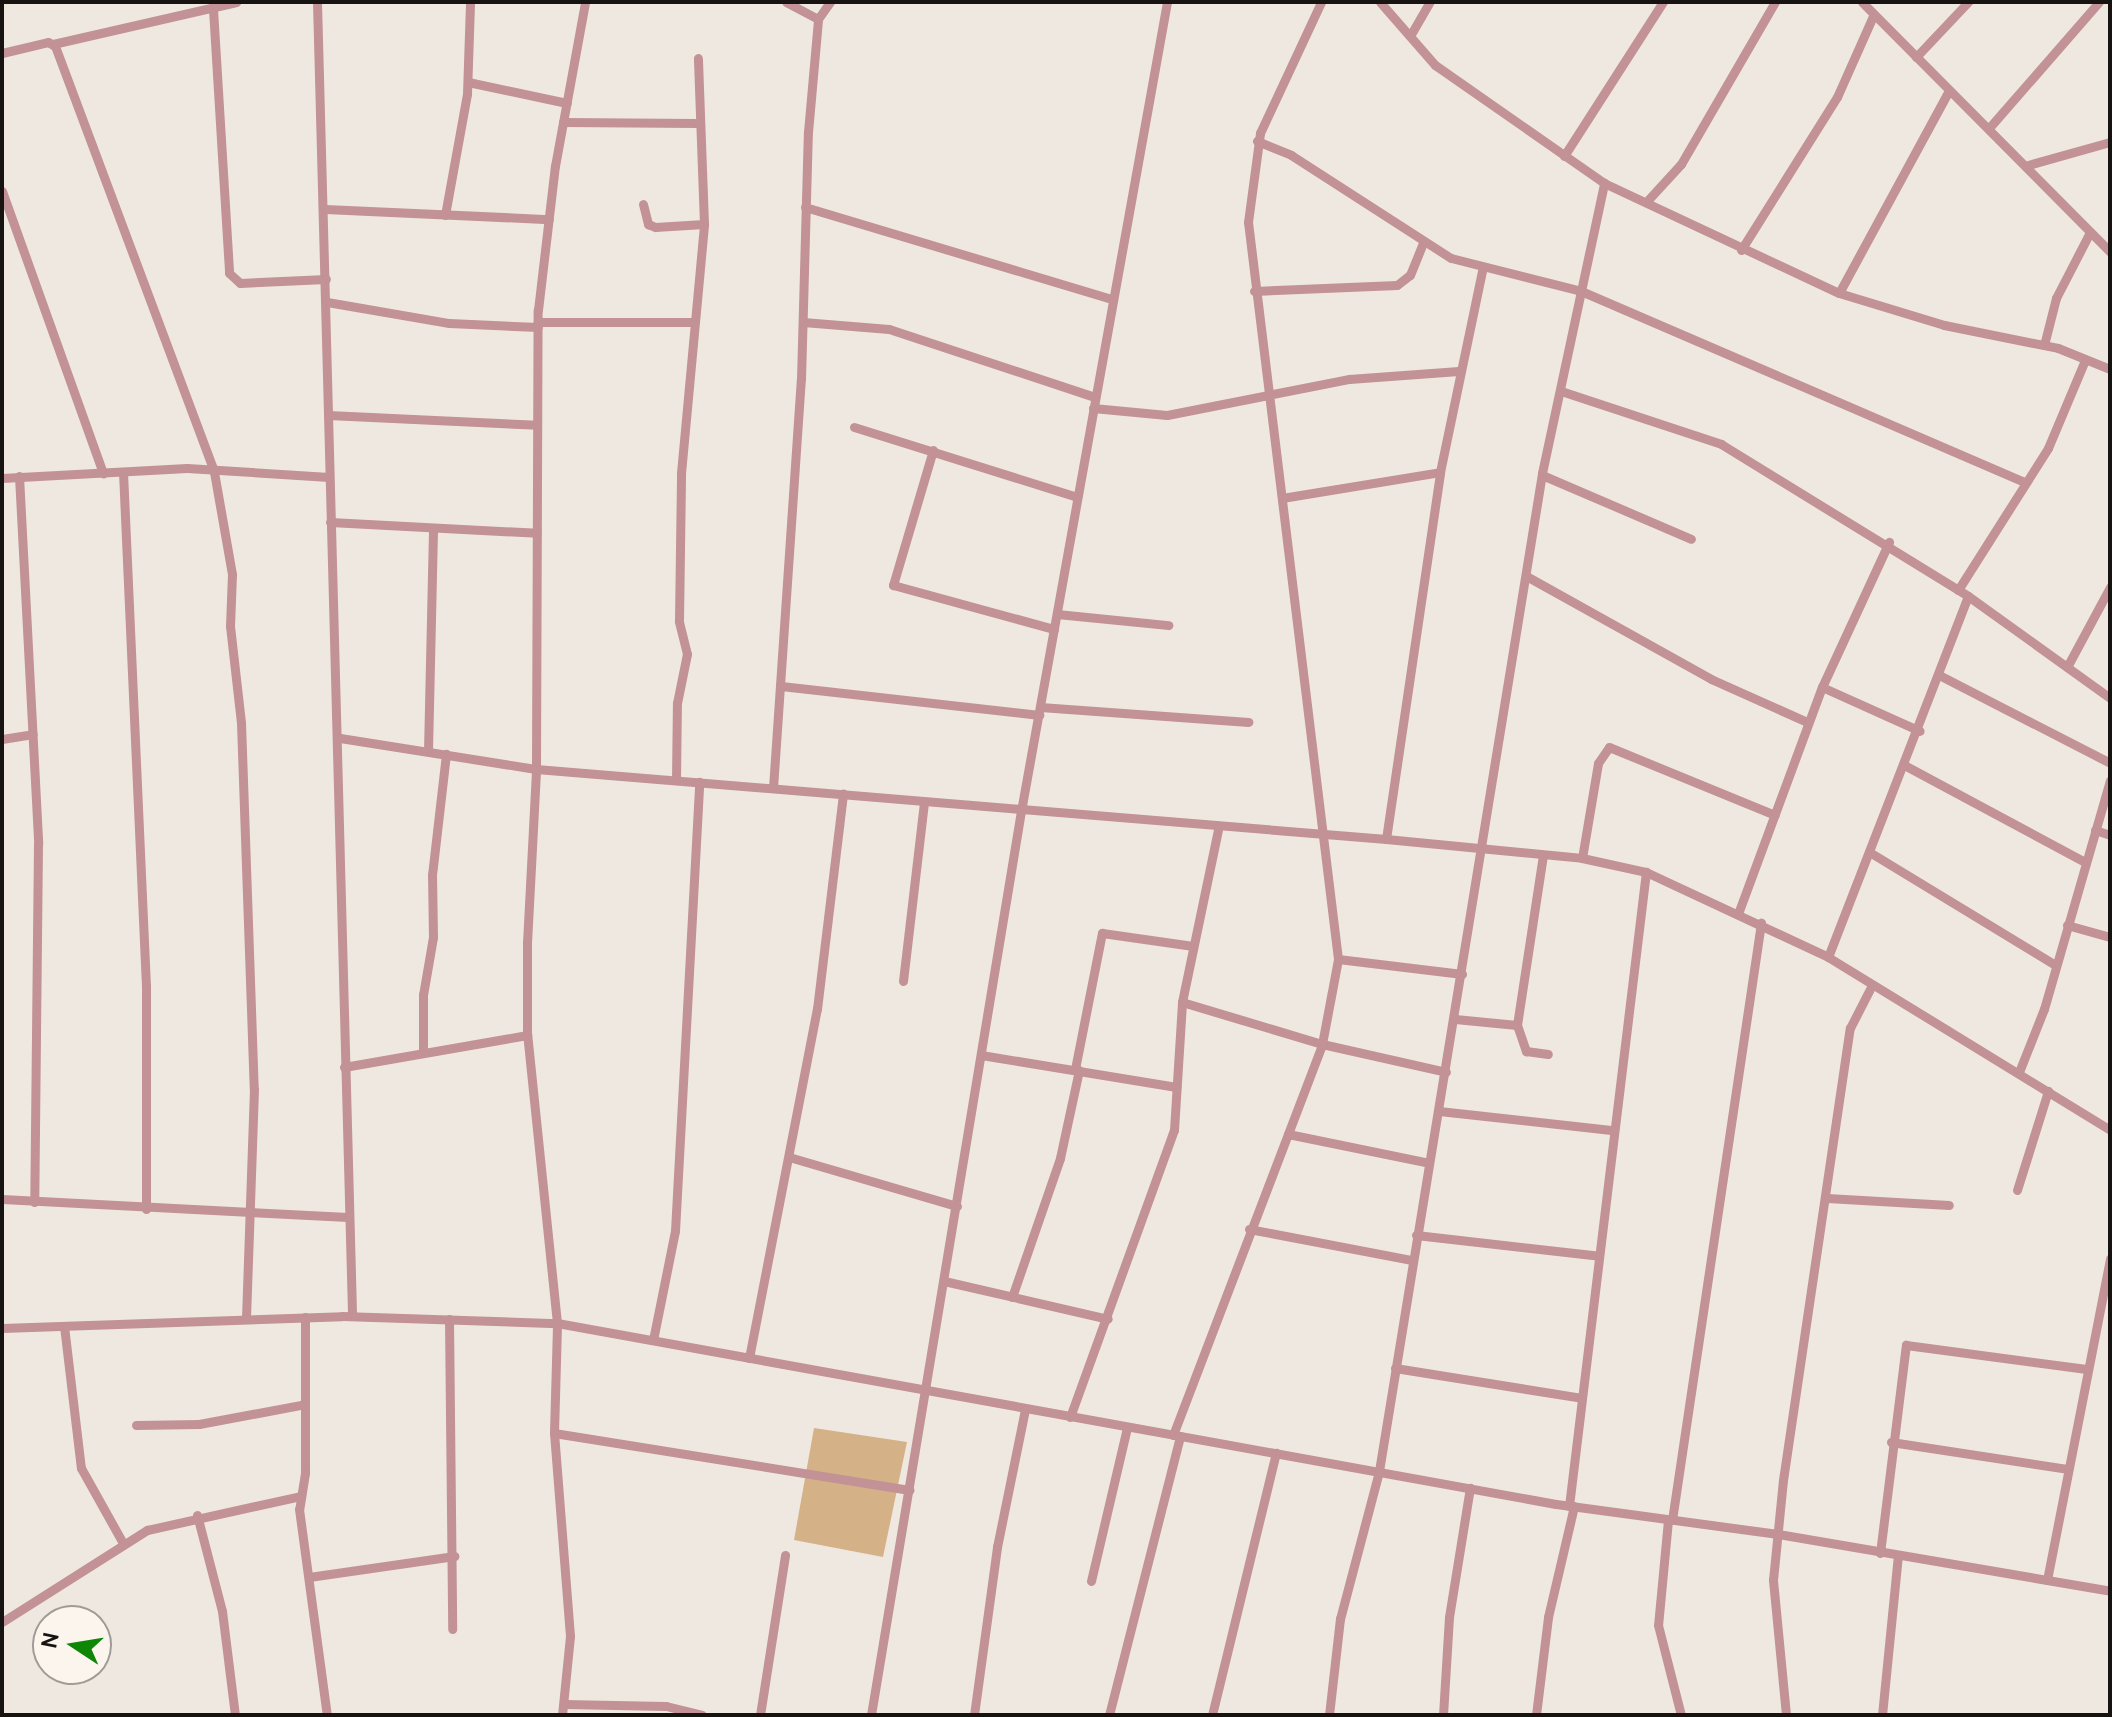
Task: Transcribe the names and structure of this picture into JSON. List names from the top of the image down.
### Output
{
  "north": "left"
}
